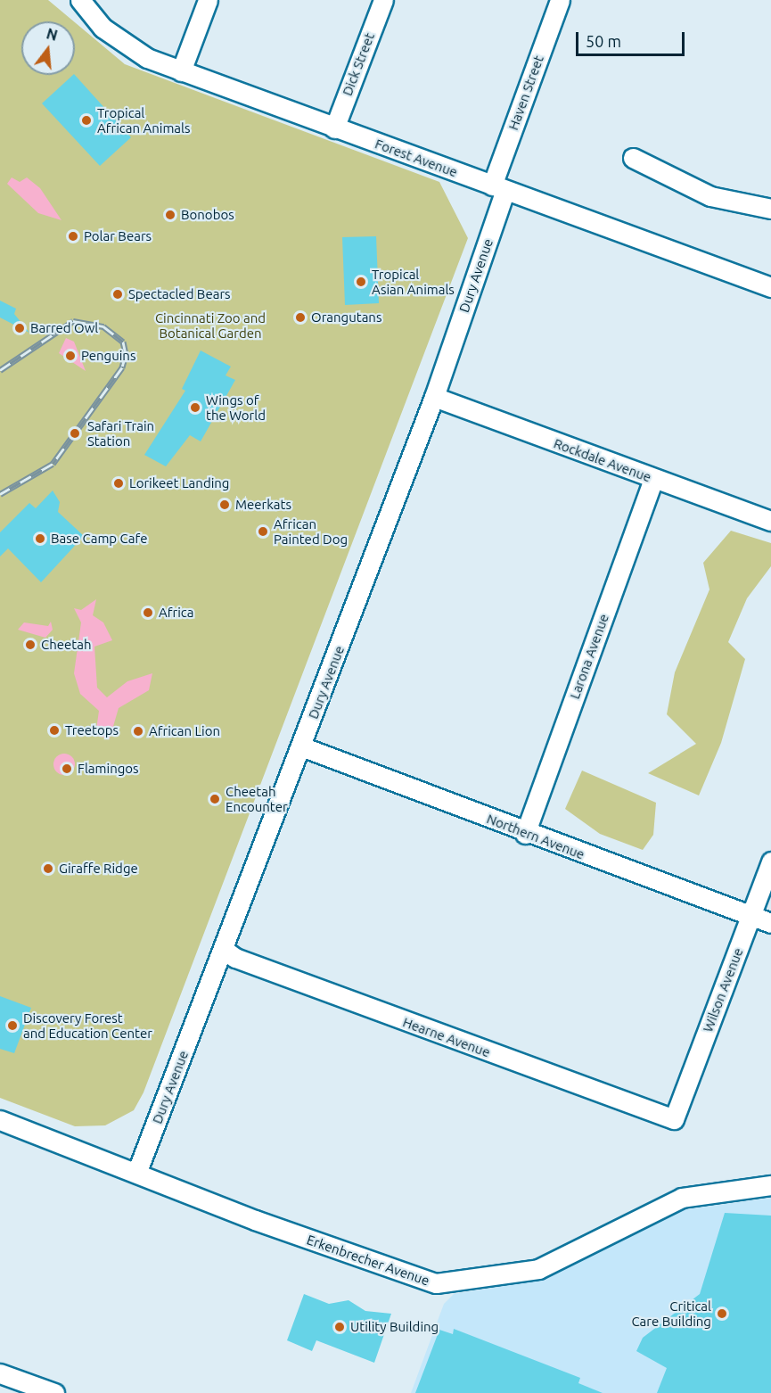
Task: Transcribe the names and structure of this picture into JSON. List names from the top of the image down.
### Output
{
  "streets": {
    "street": [
      "Dick Street",
      "Haven Street",
      "Forest Avenue",
      "Dury Avenue",
      "Rockdale Avenue",
      "Larona Avenue",
      "Northern Avenue",
      "Wilson Avenue",
      "Hearne Avenue",
      "Erkenbrecher Avenue"
    ]
  },
  "crossings": [
    ["Dick Street", "Forest Avenue"],
    ["Haven Street", "Forest Avenue"],
    ["Haven Street", "Dury Avenue"],
    ["Forest Avenue", "Dury Avenue"],
    ["Dury Avenue", "Rockdale Avenue"],
    ["Dury Avenue", "Northern Avenue"],
    ["Dury Avenue", "Hearne Avenue"],
    ["Dury Avenue", "Erkenbrecher Avenue"],
    ["Rockdale Avenue", "Larona Avenue"],
    ["Larona Avenue", "Northern Avenue"],
    ["Northern Avenue", "Wilson Avenue"],
    ["Wilson Avenue", "Hearne Avenue"]
  ],
  "parks": ["Cincinnati Zoo and Botanical Garden"],
  "places": [
    "Tropical African Animals",
    "Bonobos",
    "Polar Bears",
    "Tropical Asian Animals",
    "Spectacled Bears",
    "Orangutans",
    "Barred Owl",
    "Penguins",
    "Wings of the World",
    "Safari Train Station",
    "Lorikeet Landing",
    "Meerkats",
    "African Painted Dog",
    "Base Camp Cafe",
    "Africa",
    "Cheetah",
    "Treetops",
    "African Lion",
    "Flamingos",
    "Cheetah Encounter",
    "Giraffe Ridge",
    "Discovery Forest and Education Center",
    "Critical Care Building",
    "Utility Building"
  ],
  "scale_bar": "50 m",
  "north": "top"
}
